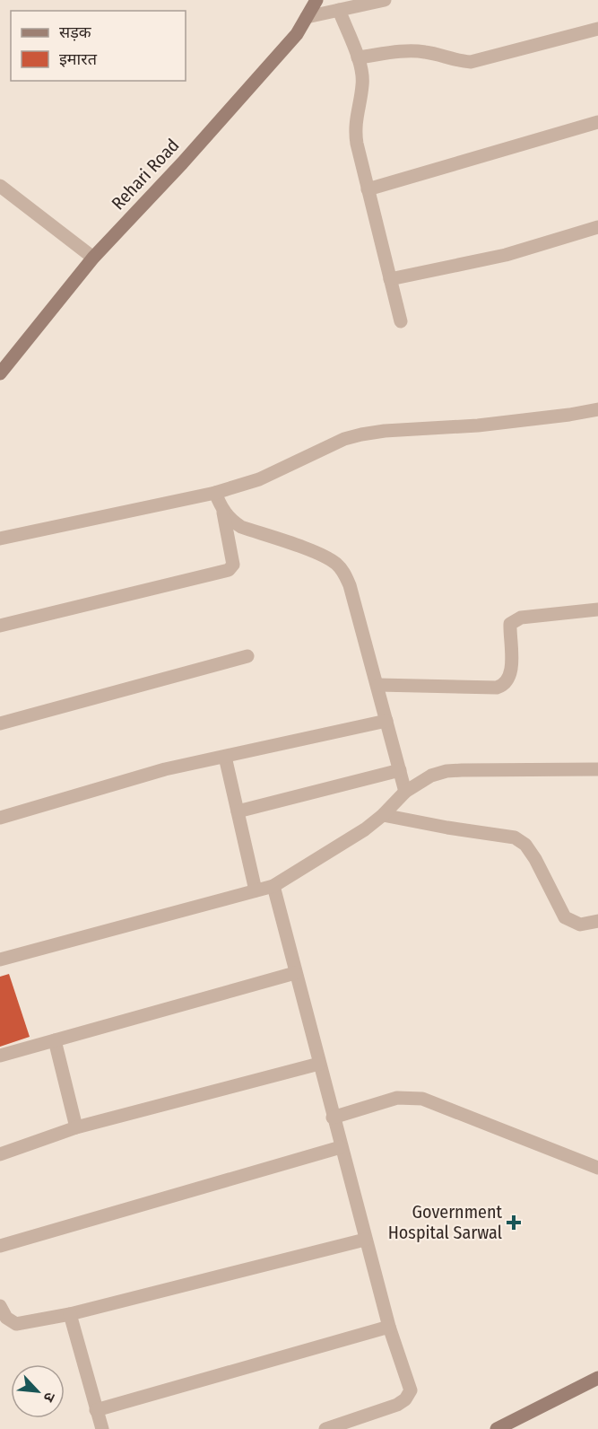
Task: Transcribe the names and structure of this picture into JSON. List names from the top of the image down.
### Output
{
  "streets": {
    "main road": ["Rehari Road"]
  },
  "places": {
    "health": ["Government Hospital Sarwal"]
  },
  "legend": ["सड़क", "इमारत"],
  "north": "bottom right"
}
